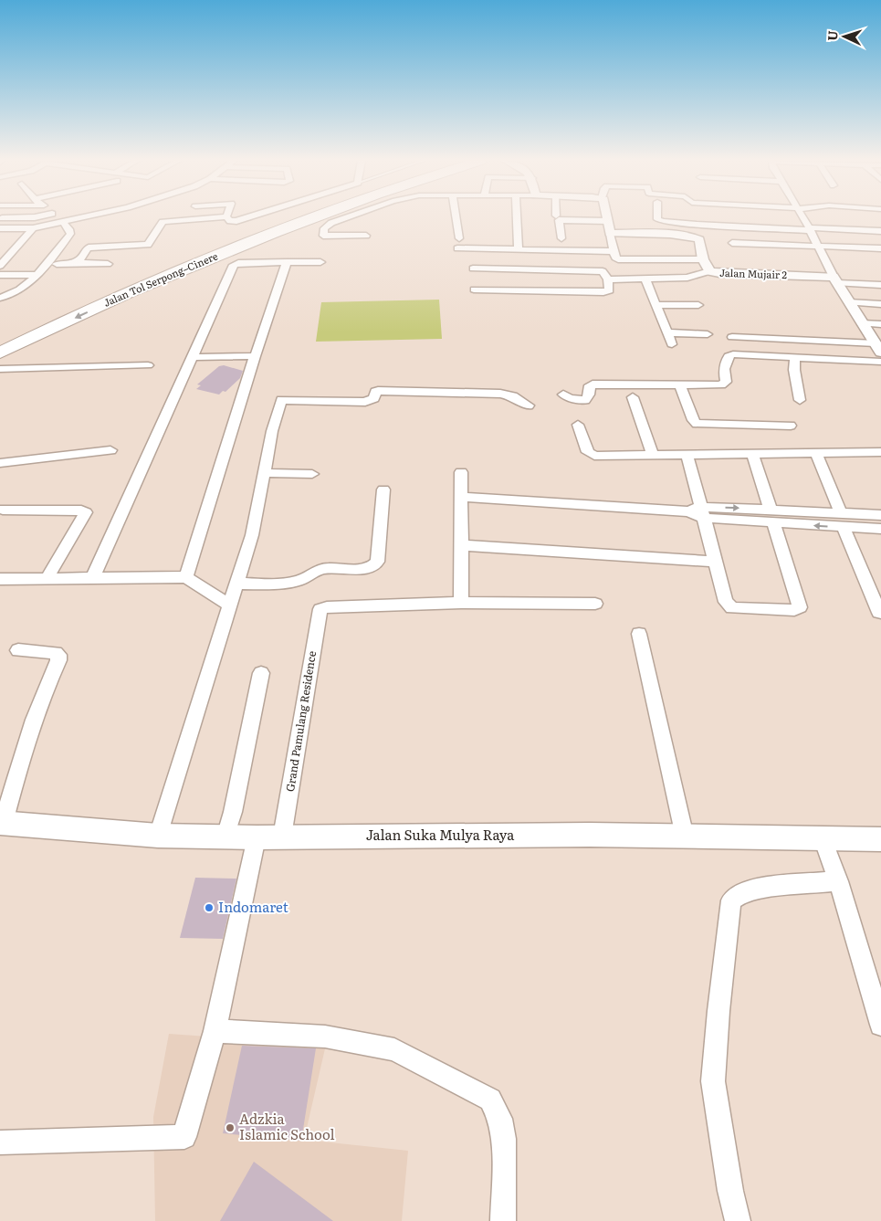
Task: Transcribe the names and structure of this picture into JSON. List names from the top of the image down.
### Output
{
  "streets": {
    "highway": ["Jalan Tol Serpong–Cinere"],
    "street": ["Jalan Mujair 2", "Grand Pamulang Residence", "Jalan Suka Mulya Raya"]
  },
  "crossings": [
    ["Grand Pamulang Residence", "Jalan Suka Mulya Raya"]
  ],
  "places": ["Indomaret", "Adzkia Islamic School"],
  "north": "left"
}
